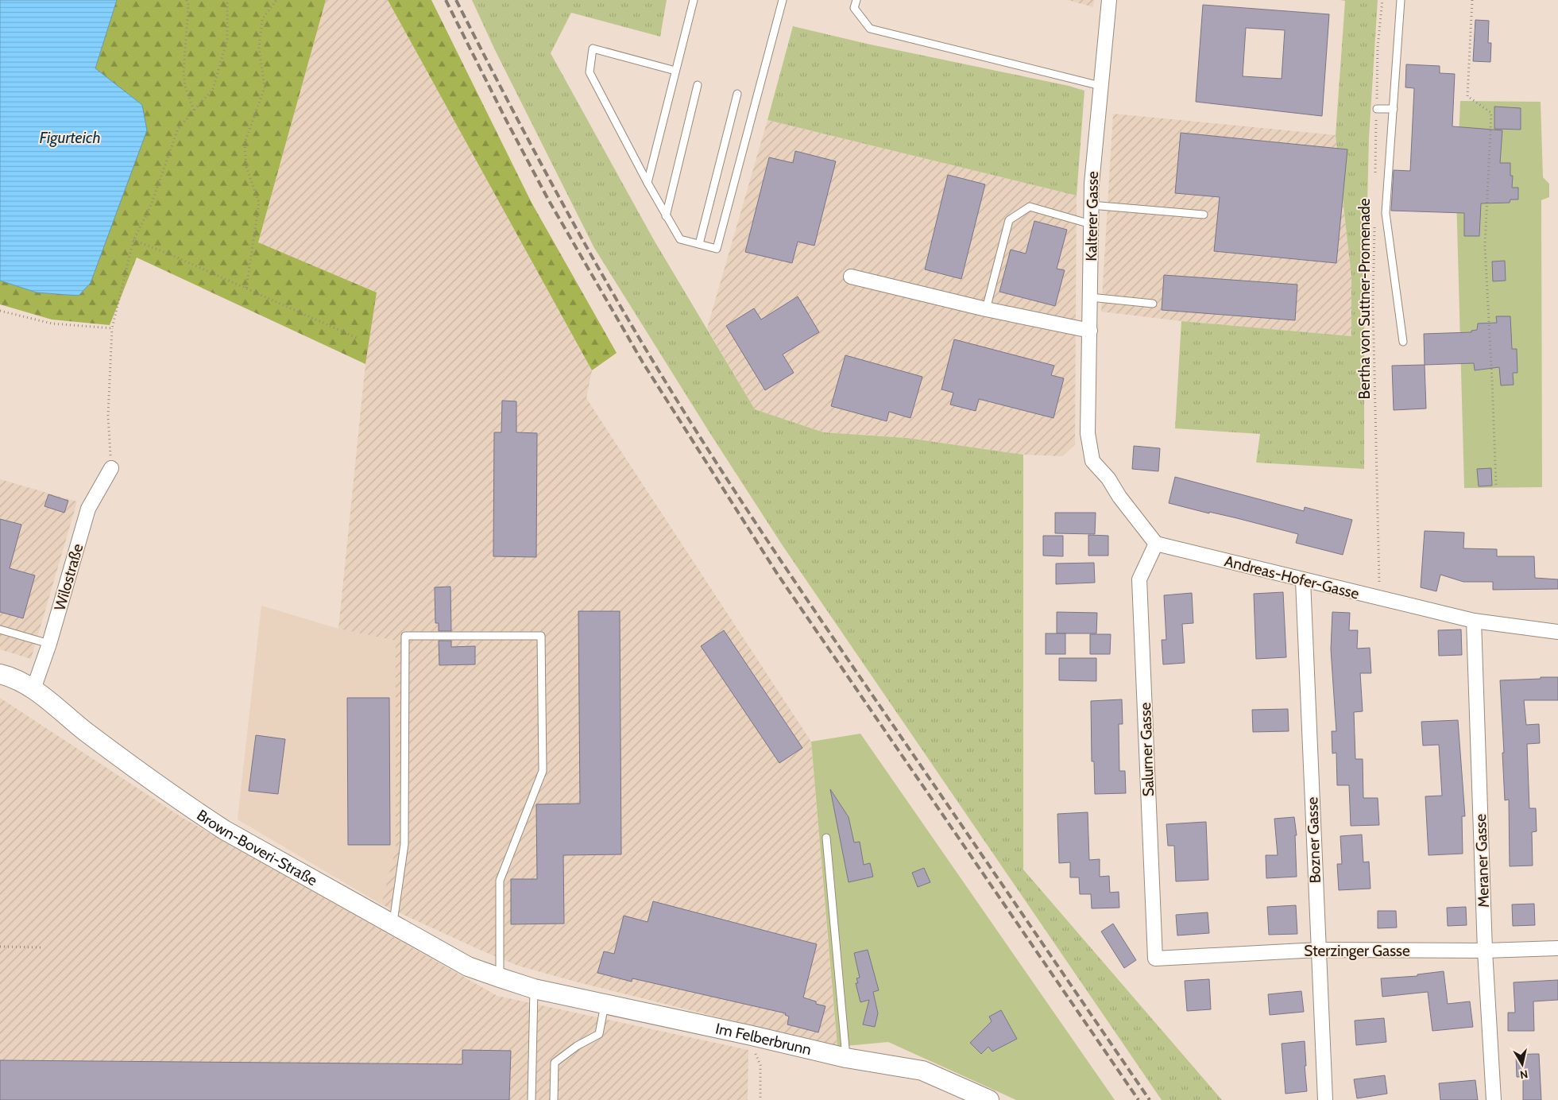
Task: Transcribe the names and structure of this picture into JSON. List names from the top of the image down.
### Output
{
  "streets": {
    "street": [
      "Kalterer Gasse",
      "Wilostraße",
      "Andreas-Hofer-Gasse",
      "Salurner Gasse",
      "Bozner Gasse",
      "Brown-Boveri-Straße",
      "Meraner Gasse",
      "Sterzinger Gasse",
      "Im Felberbrunn"
    ],
    "path": ["Bertha von Suttner-Promenade"]
  },
  "crossings": [
    ["Kalterer Gasse", "Andreas-Hofer-Gasse"],
    ["Kalterer Gasse", "Salurner Gasse"],
    ["Bertha von Suttner-Promenade", "Andreas-Hofer-Gasse"],
    ["Wilostraße", "Brown-Boveri-Straße"],
    ["Andreas-Hofer-Gasse", "Salurner Gasse"],
    ["Andreas-Hofer-Gasse", "Bozner Gasse"],
    ["Andreas-Hofer-Gasse", "Meraner Gasse"],
    ["Salurner Gasse", "Sterzinger Gasse"],
    ["Bozner Gasse", "Sterzinger Gasse"],
    ["Brown-Boveri-Straße", "Im Felberbrunn"],
    ["Meraner Gasse", "Sterzinger Gasse"]
  ],
  "water": ["Figurteich"],
  "north": "bottom"
}
